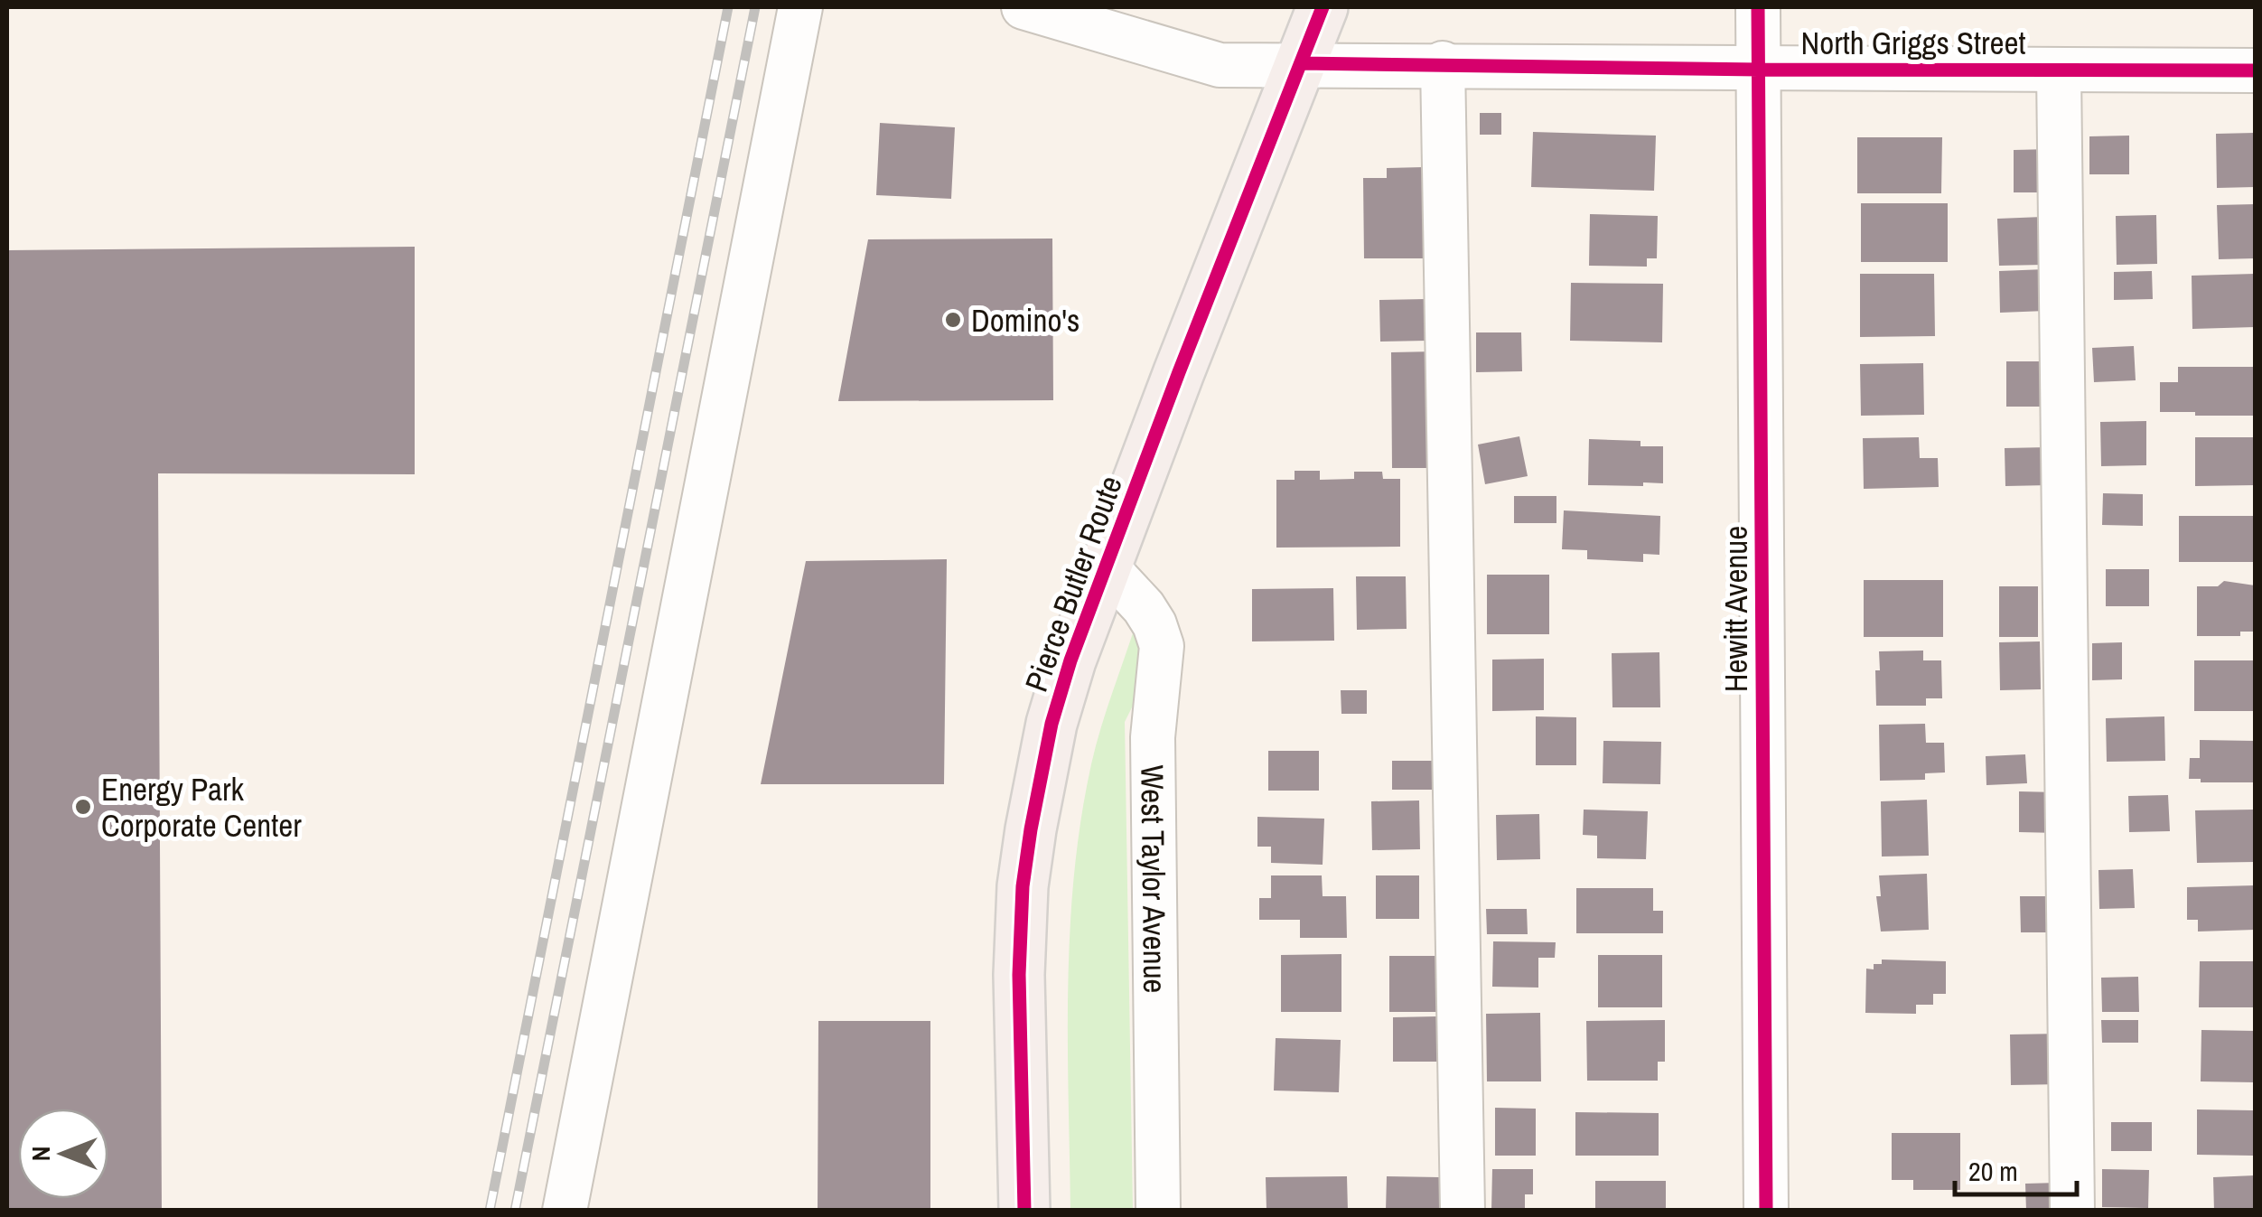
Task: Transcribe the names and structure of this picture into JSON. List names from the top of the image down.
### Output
{
  "streets": {
    "main road": ["Pierce Butler Route"],
    "street": ["North Griggs Street", "Hewitt Avenue", "West Taylor Avenue"]
  },
  "crossings": [
    ["North Griggs Street", "Pierce Butler Route"],
    ["North Griggs Street", "Hewitt Avenue"],
    ["Pierce Butler Route", "West Taylor Avenue"]
  ],
  "places": ["Domino's", "Energy Park Corporate Center"],
  "scale_bar": "20 m",
  "north": "left"
}
